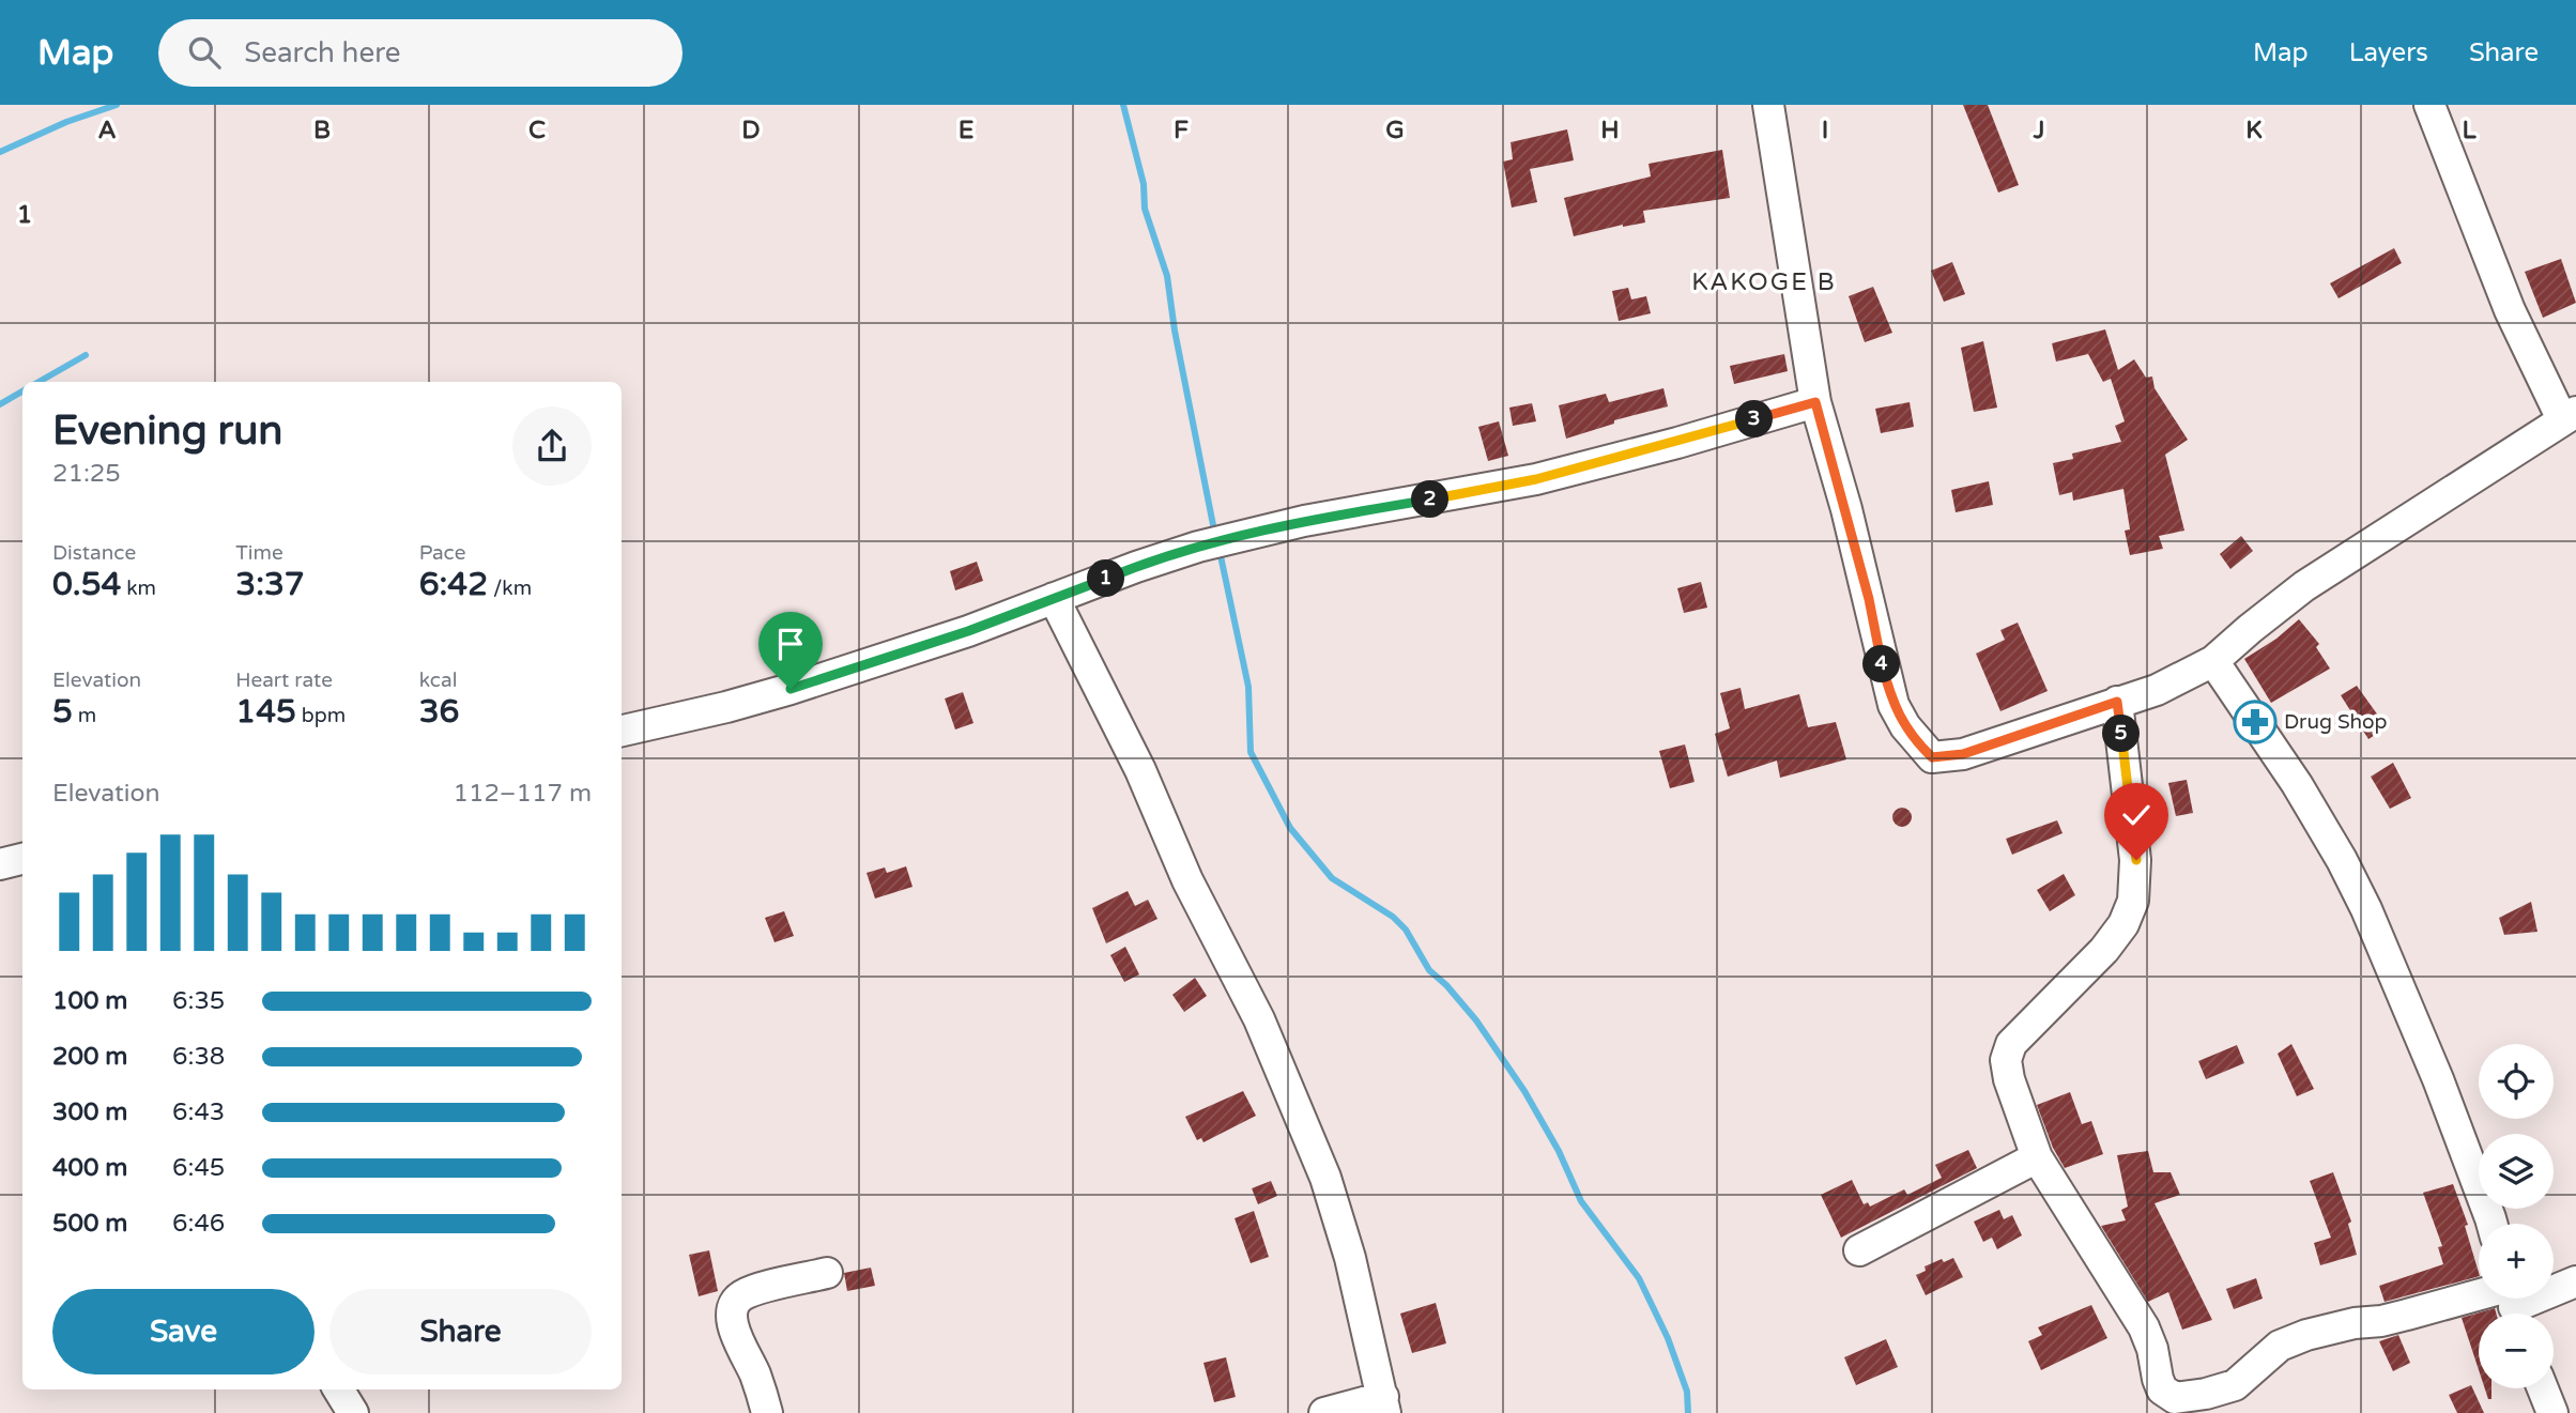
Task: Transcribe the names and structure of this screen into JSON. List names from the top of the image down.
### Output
{
  "districts": ["KAKOGE B"],
  "places": {
    "pharmacy": ["Drug Shop"]
  },
  "page": {
    "header": "Map",
    "search": "Search here",
    "nav": ["Map", "Layers", "Share"],
    "heading": ["Evening run", "21:25"],
    "pins": [
      "3",
      "2",
      "1",
      "4",
      "5"
    ],
    "stats": [
      ["Distance", "0.54 km"],
      ["Time", "3:37"],
      ["Pace", "6:42 /km"],
      ["Elevation", "5 m"],
      ["Heart rate", "145 bpm"],
      ["kcal", "36"]
    ],
    "chart": ["Elevation", "112–117 m"],
    "list": [
      {
        "name": "100 m",
        "note": "6:35"
      },
      {
        "name": "200 m",
        "note": "6:38"
      },
      {
        "name": "300 m",
        "note": "6:43"
      },
      {
        "name": "400 m",
        "note": "6:45"
      },
      {
        "name": "500 m",
        "note": "6:46"
      }
    ],
    "map_buttons": ["+", "−"],
    "buttons": ["Save", "Share"]
  },
  "grid": {
    "columns": [
      "A",
      "B",
      "C",
      "D",
      "E",
      "F",
      "G",
      "H",
      "I",
      "J",
      "K",
      "L"
    ],
    "rows": ["1"]
  }
}
